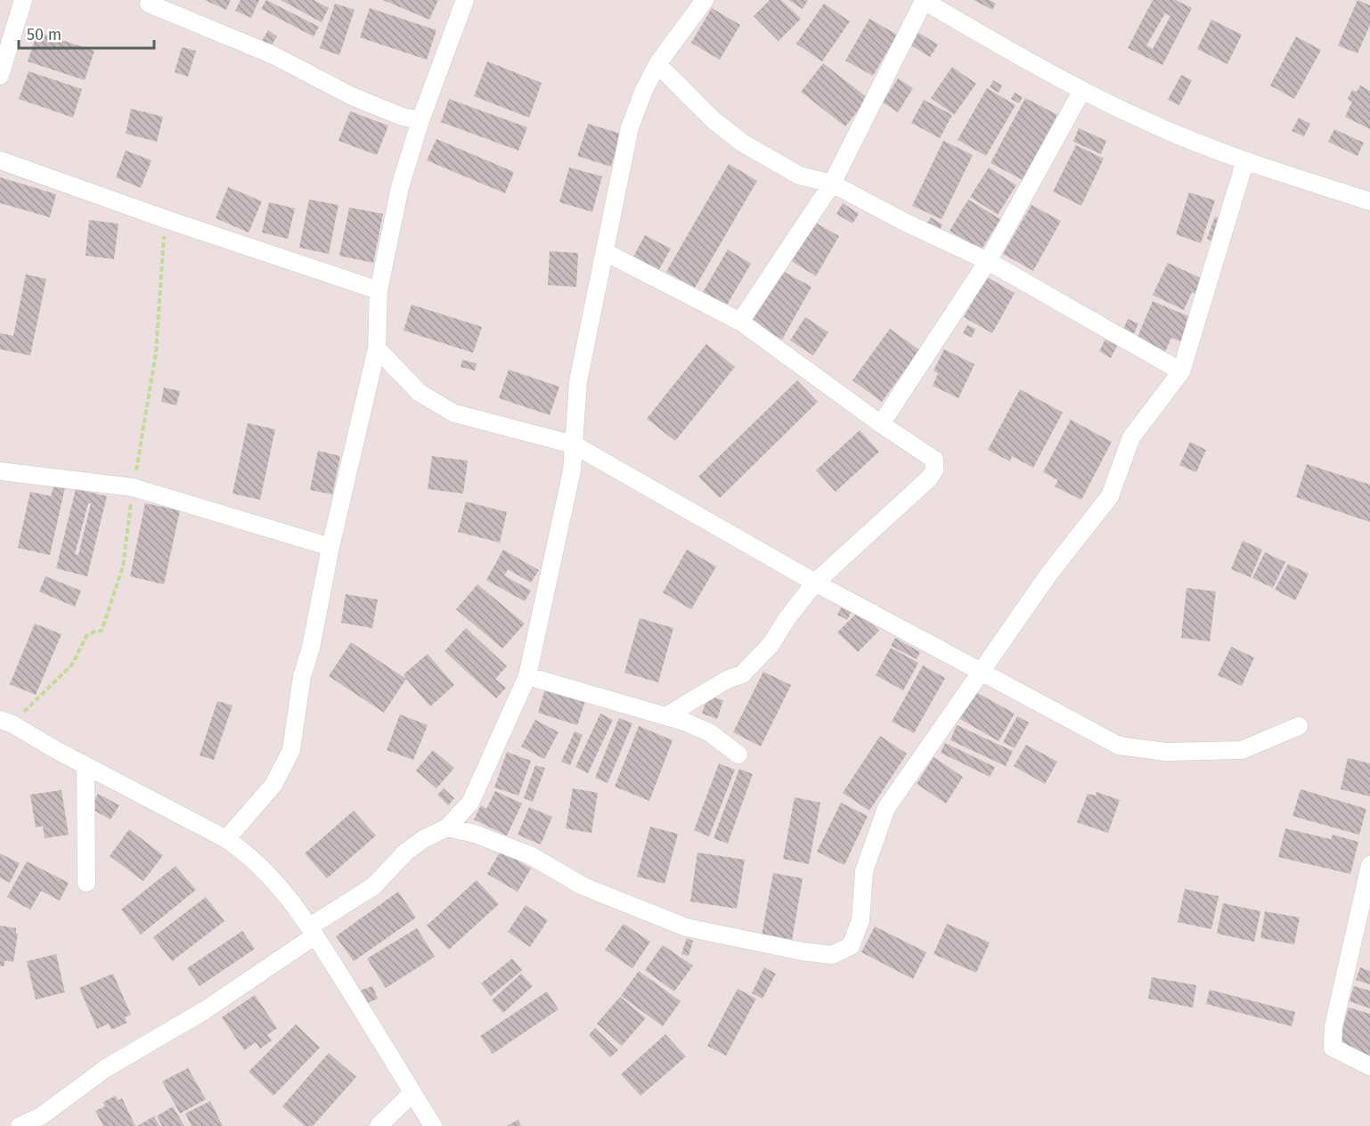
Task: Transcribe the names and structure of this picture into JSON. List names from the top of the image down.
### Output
{
  "scale_bar": "50 m"
}
